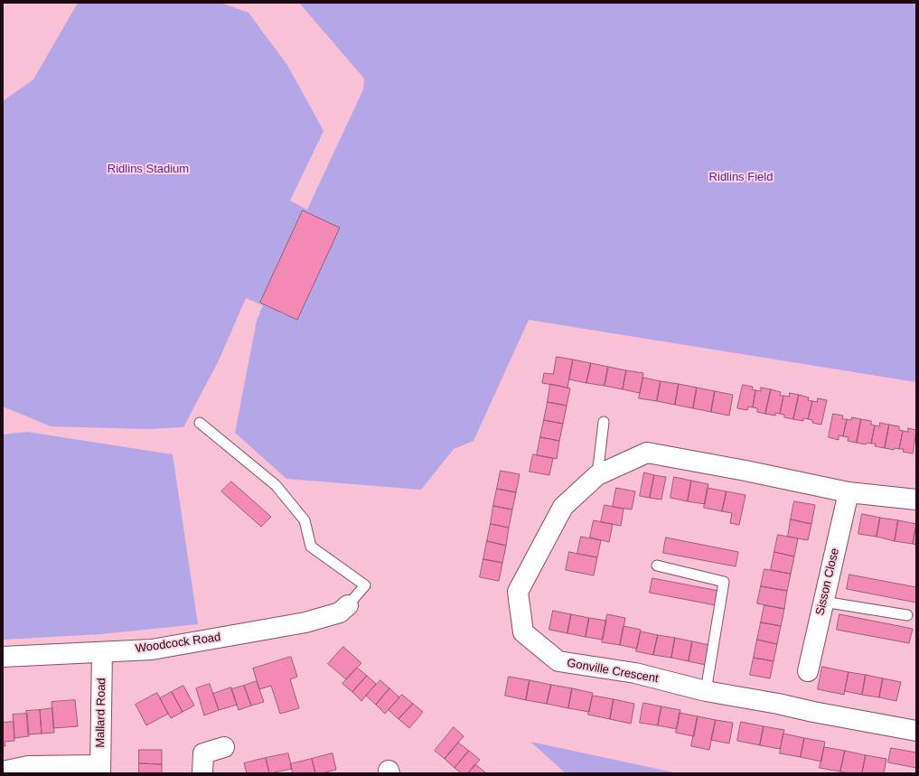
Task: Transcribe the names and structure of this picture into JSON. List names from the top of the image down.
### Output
{
  "streets": {
    "street": [
      "Sisson Close",
      "Woodcock Road",
      "Gonville Crescent",
      "Mallard Road"
    ]
  },
  "crossings": [
    ["Sisson Close", "Gonville Crescent"],
    ["Woodcock Road", "Mallard Road"]
  ],
  "parks": ["Ridlins Stadium", "Ridlins Field"]
}
